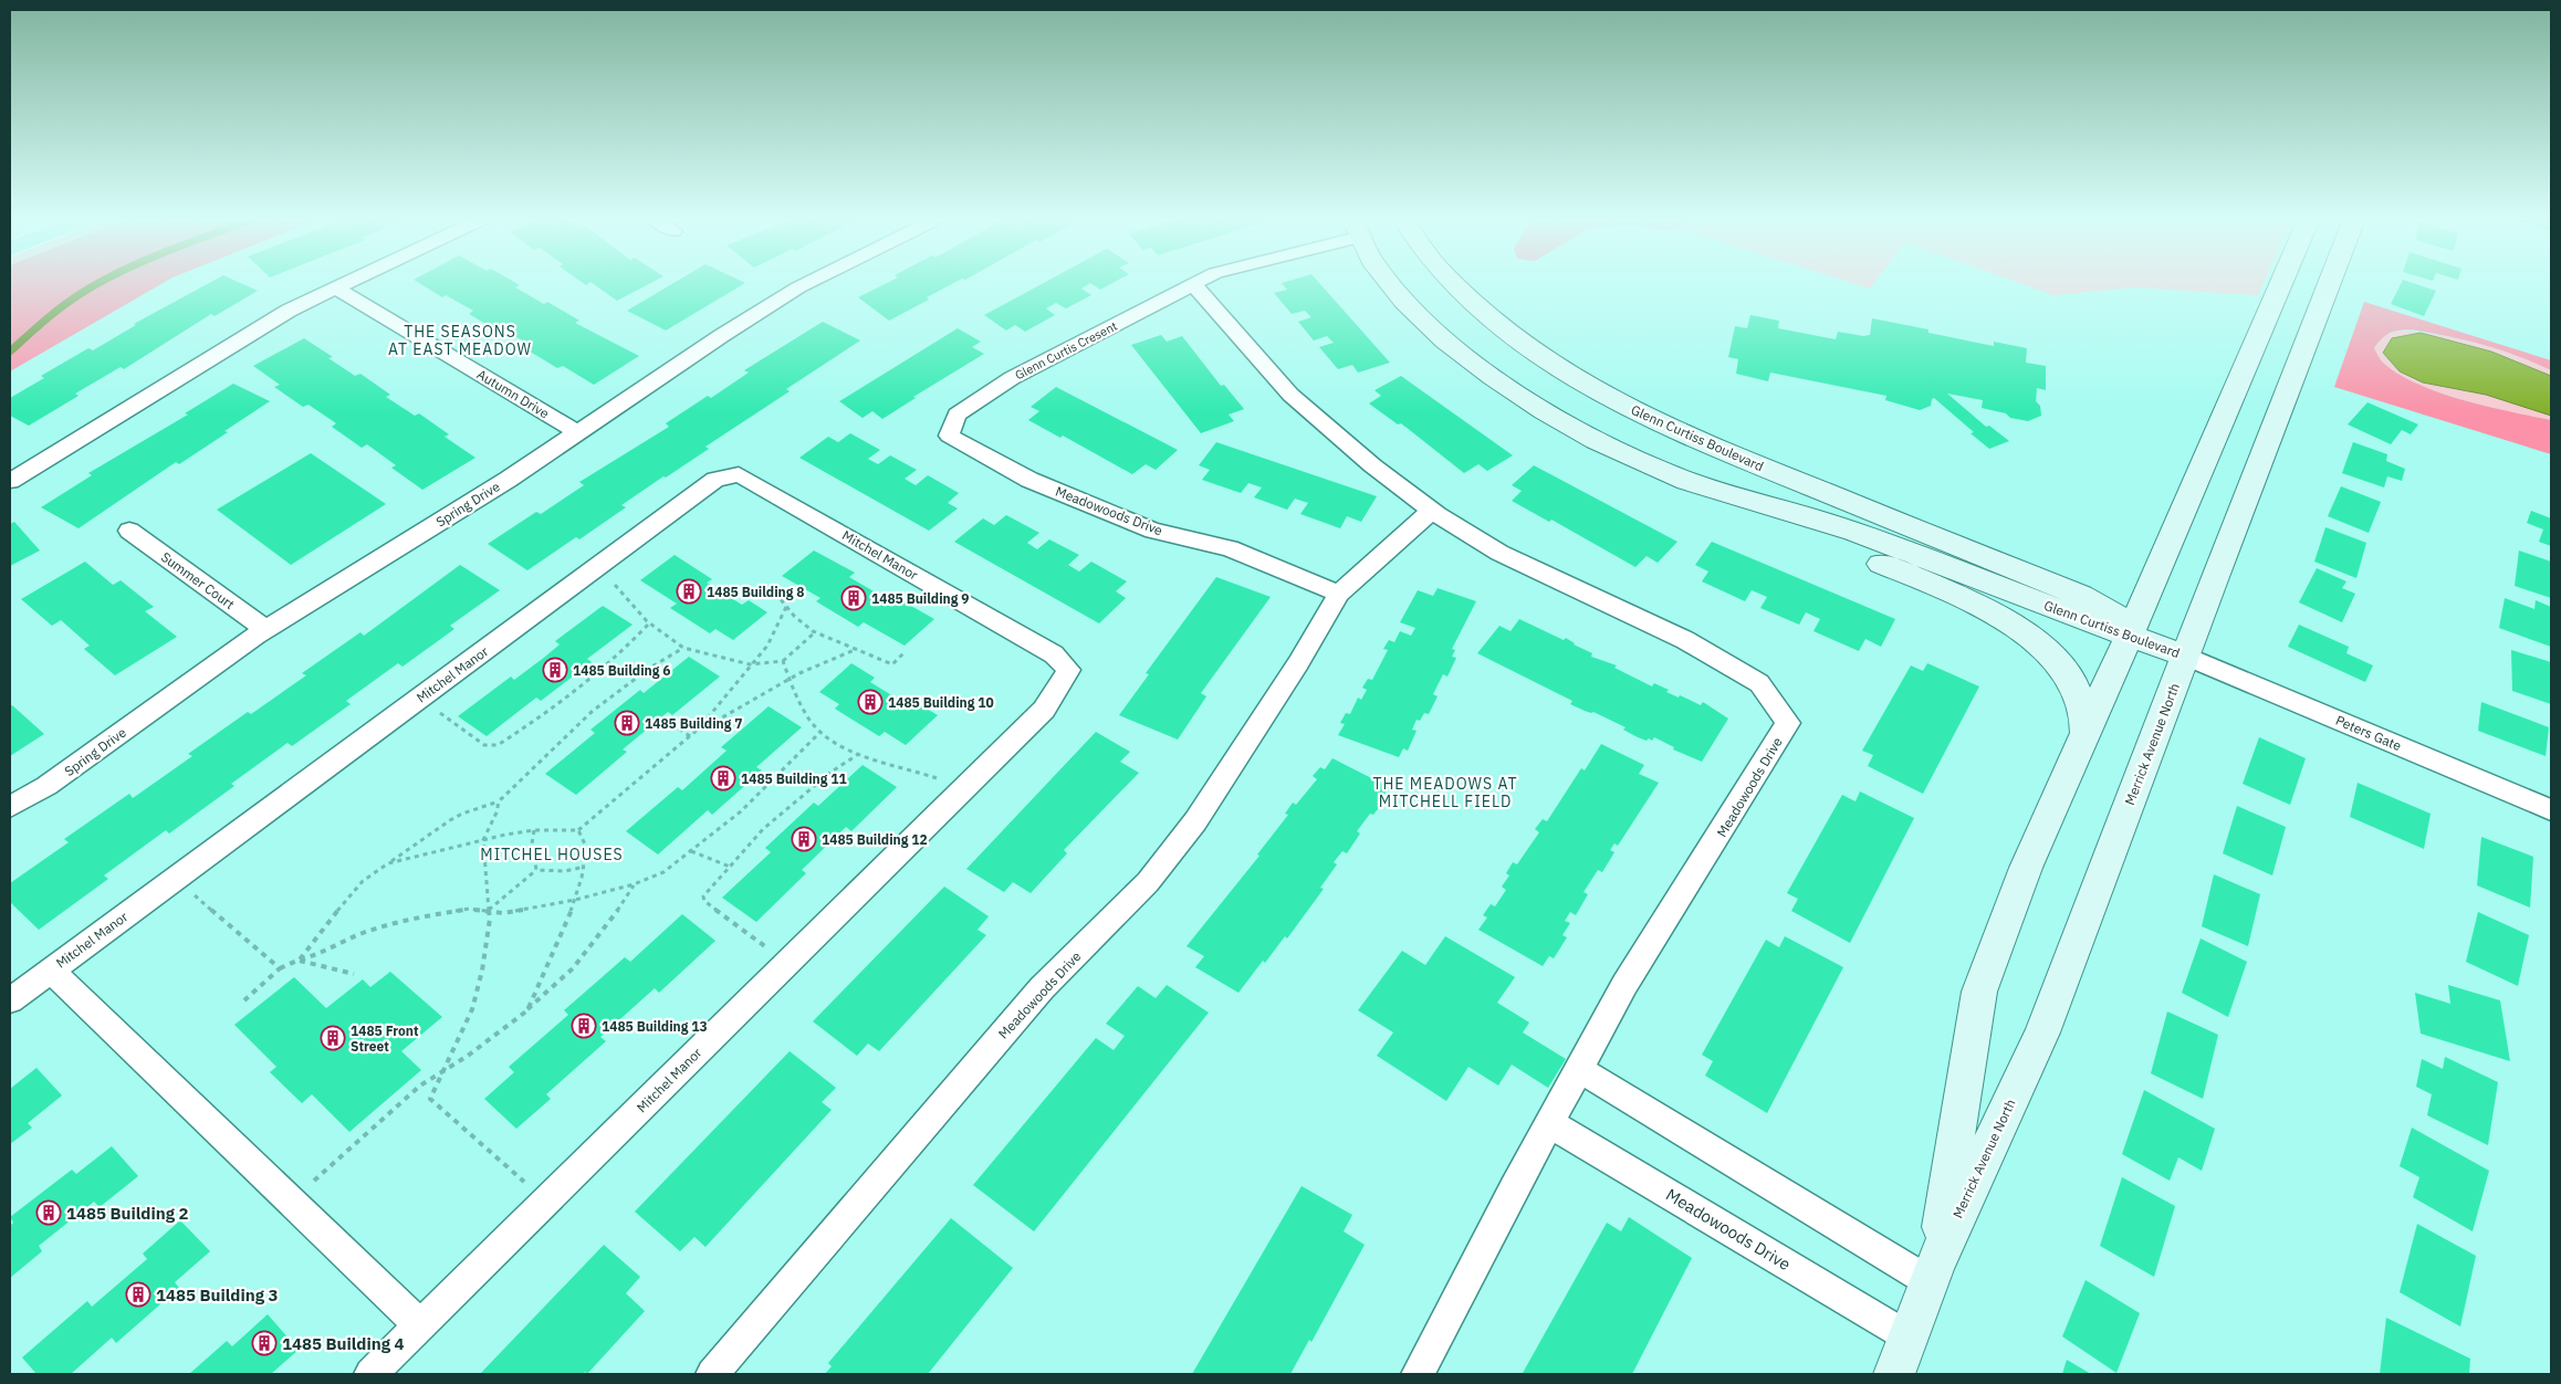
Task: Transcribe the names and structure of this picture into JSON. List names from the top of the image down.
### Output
{
  "streets": {
    "main road": ["Glenn Curtiss Boulevard", "Merrick Avenue North"],
    "street": [
      "Glenn Curtis Cresent",
      "Autumn Drive",
      "Spring Drive",
      "Meadowoods Drive",
      "Mitchel Manor",
      "Summer Court",
      "Peters Gate"
    ]
  },
  "crossings": [
    ["Glenn Curtis Cresent", "Meadowoods Drive"],
    ["Autumn Drive", "Spring Drive"],
    ["Glenn Curtiss Boulevard", "Peters Gate"],
    ["Glenn Curtiss Boulevard", "Merrick Avenue North"],
    ["Spring Drive", "Summer Court"],
    ["Meadowoods Drive", "Merrick Avenue North"],
    ["Peters Gate", "Merrick Avenue North"]
  ],
  "districts": ["THE SEASONS AT EAST MEADOW", "THE MEADOWS AT MITCHELL FIELD", "MITCHEL HOUSES"],
  "places": {
    "building": [
      "1485 Building 8",
      "1485 Building 9",
      "1485 Building 6",
      "1485 Building 10",
      "1485 Building 7",
      "1485 Building 11",
      "1485 Building 12",
      "1485 Building 13",
      "1485 Front Street",
      "1485 Building 2",
      "1485 Building 3",
      "1485 Building 4"
    ]
  }
}
